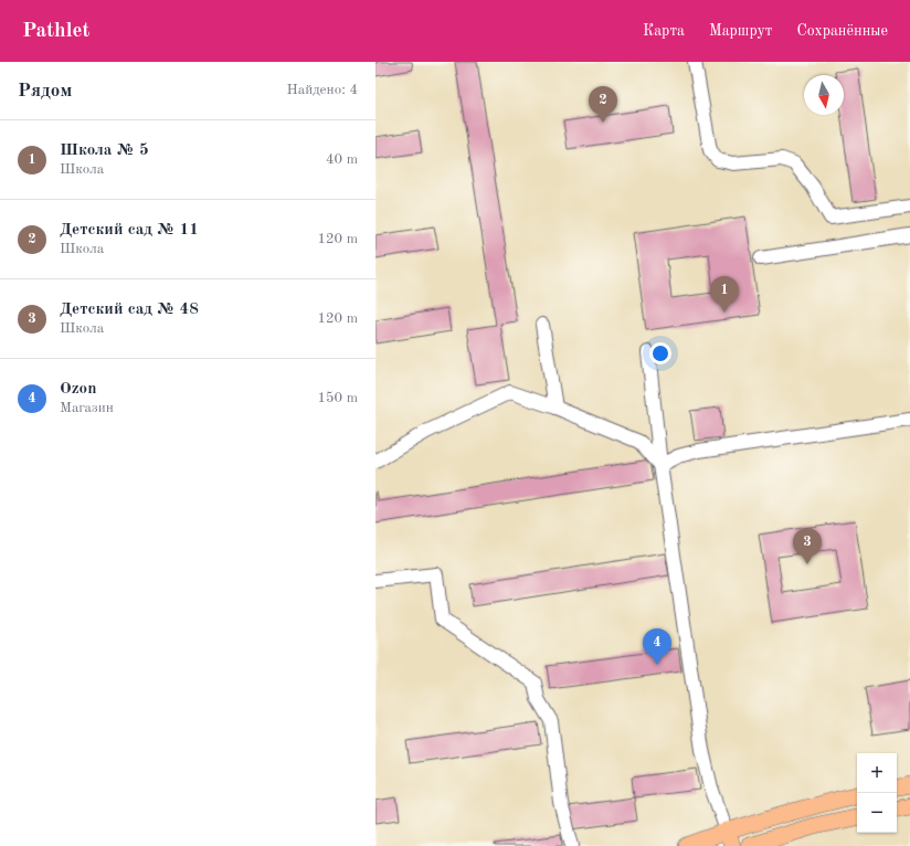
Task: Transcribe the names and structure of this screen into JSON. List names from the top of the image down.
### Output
{
  "north": "bottom",
  "page": {
    "header": "Pathlet",
    "nav": ["Карта", "Маршрут", "Сохранённые"],
    "heading": ["Рядом", "Найдено: 4"],
    "pins": [
      "2",
      "1",
      "3",
      "4"
    ],
    "list": [
      {
        "mark": "1",
        "name": "Школа № 5",
        "note": "Школа",
        "value": "40 m"
      },
      {
        "mark": "2",
        "name": "Детский сад № 11",
        "note": "Школа",
        "value": "120 m"
      },
      {
        "mark": "3",
        "name": "Детский сад № 48",
        "note": "Школа",
        "value": "120 m"
      },
      {
        "mark": "4",
        "name": "Ozon",
        "note": "Магазин",
        "value": "150 m"
      }
    ],
    "map_buttons": ["+", "−"]
  }
}
